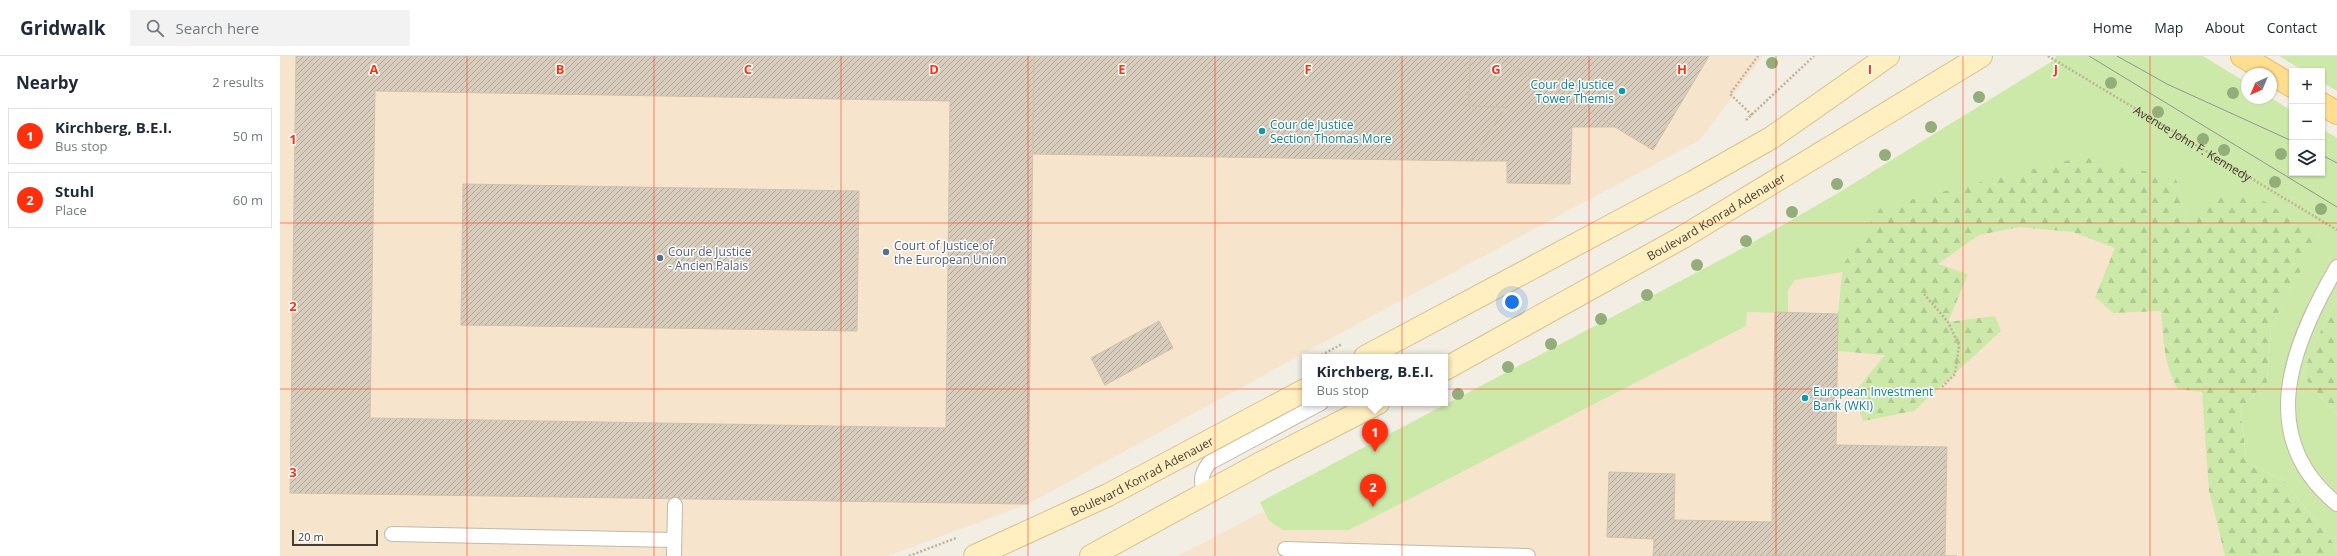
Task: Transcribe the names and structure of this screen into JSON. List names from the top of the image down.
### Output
{
  "streets": {
    "main road": ["Boulevard Konrad Adenauer"],
    "path": ["Avenue John F. Kennedy"]
  },
  "places": [
    "Cour de Justice Tower Themis",
    "Cour de Justice Section Thomas More",
    "Court of Justice of the European Union",
    "Cour de Justice - Ancien Palais",
    "European Investment Bank (WKI)"
  ],
  "scale_bar": "20 m",
  "north": "bottom left",
  "page": {
    "header": "Gridwalk",
    "search": "Search here",
    "nav": [
      "Home",
      "Map",
      "About",
      "Contact"
    ],
    "heading": ["Nearby", "2 results"],
    "map_buttons": ["+", "−"],
    "list": [
      {
        "mark": "1",
        "name": "Kirchberg, B.E.I.",
        "note": "Bus stop",
        "value": "50 m"
      },
      {
        "mark": "2",
        "name": "Stuhl",
        "note": "Place",
        "value": "60 m"
      }
    ],
    "popup": ["Kirchberg, B.E.I.", "Bus stop"],
    "pins": ["1", "2"],
    "scale": "20 m"
  },
  "grid": {
    "columns": [
      "A",
      "B",
      "C",
      "D",
      "E",
      "F",
      "G",
      "H",
      "I",
      "J"
    ],
    "rows": ["1", "2", "3"]
  }
}
